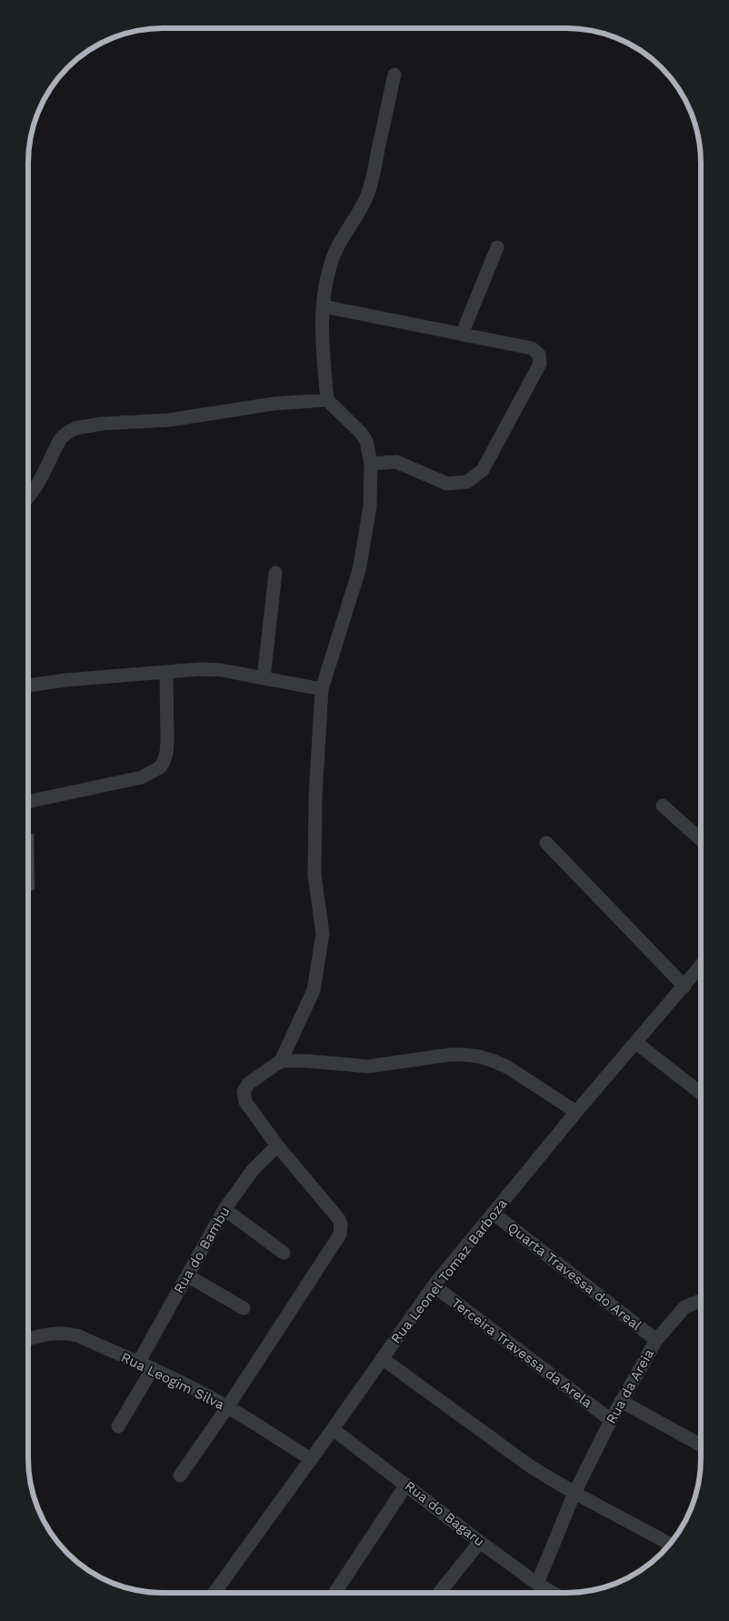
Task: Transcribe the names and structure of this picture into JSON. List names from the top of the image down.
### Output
{
  "streets": {
    "street": [
      "Rua do Bambu",
      "Rua Leonel Tomaz Barboza",
      "Quarta Travessa do Areal",
      "Terceira Travessa da Arela",
      "Rua Leogim Silva",
      "Rua da Areia",
      "Rua do Bagaru"
    ]
  },
  "crossings": [
    ["Rua do Bambu", "Rua Leogim Silva"],
    ["Rua Leonel Tomaz Barboza", "Quarta Travessa do Areal"],
    ["Rua Leonel Tomaz Barboza", "Terceira Travessa da Arela"],
    ["Rua Leonel Tomaz Barboza", "Rua Leogim Silva"],
    ["Rua Leonel Tomaz Barboza", "Rua do Bagaru"],
    ["Quarta Travessa do Areal", "Rua da Areia"],
    ["Terceira Travessa da Arela", "Rua da Areia"],
    ["Rua da Areia", "Rua do Bagaru"]
  ]
}
